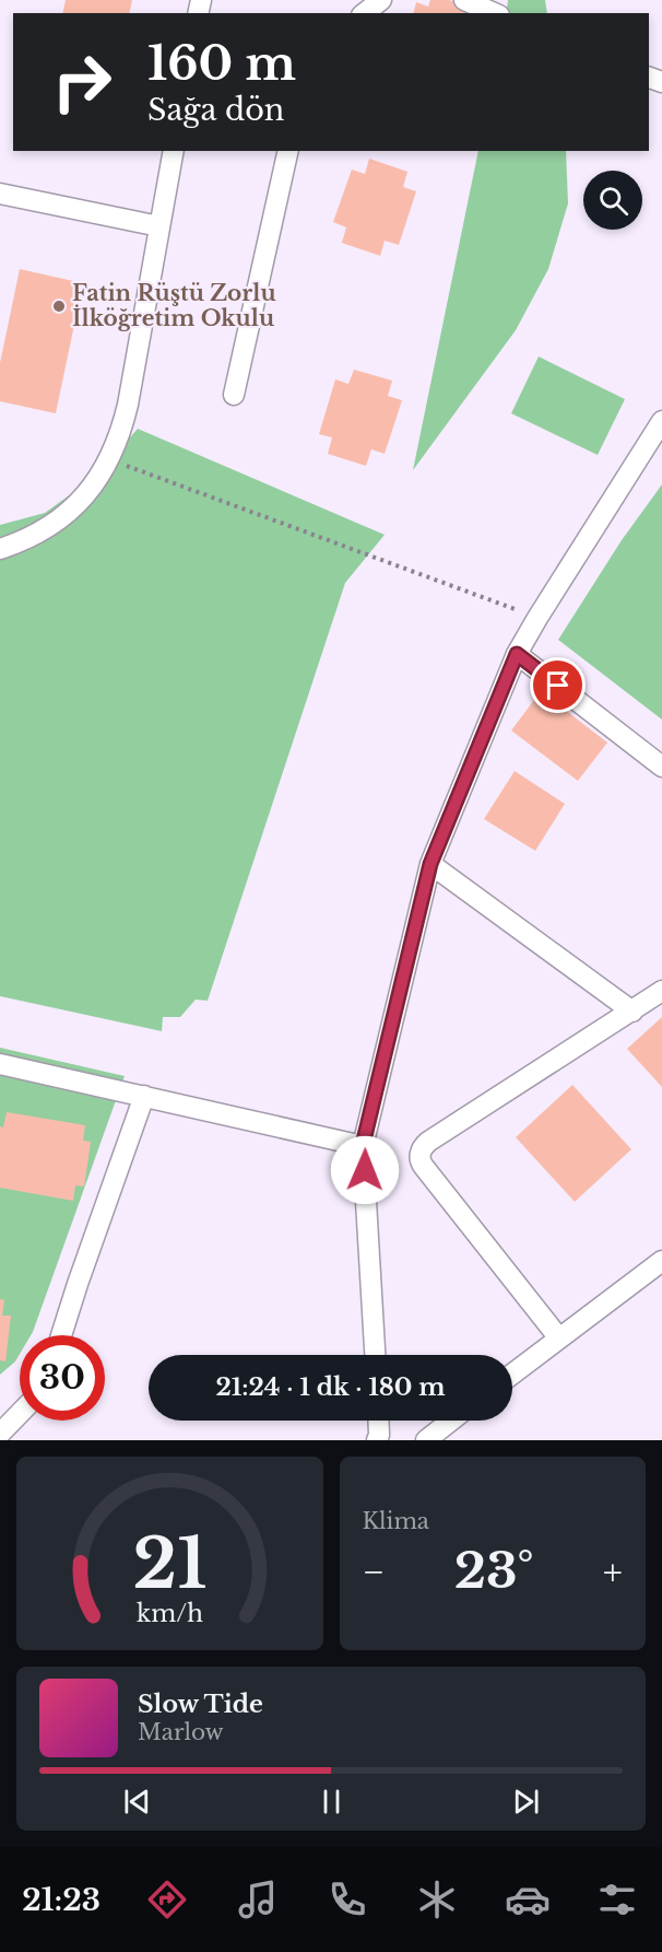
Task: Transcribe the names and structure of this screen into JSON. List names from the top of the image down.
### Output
{
  "places": ["Fatin Rüştü Zorlu İlköğretim Okulu"],
  "page": {
    "turn": ["160 m", "Sağa dön"],
    "limit": "30",
    "trip": "21:24 · 1 dk · 180 m",
    "tile": "Klima",
    "heat": ["−", "23°", "+"],
    "song": ["Slow Tide", "Marlow"],
    "tabs": "21:23",
    "gauge": ["21", "km/h"]
  }
}
